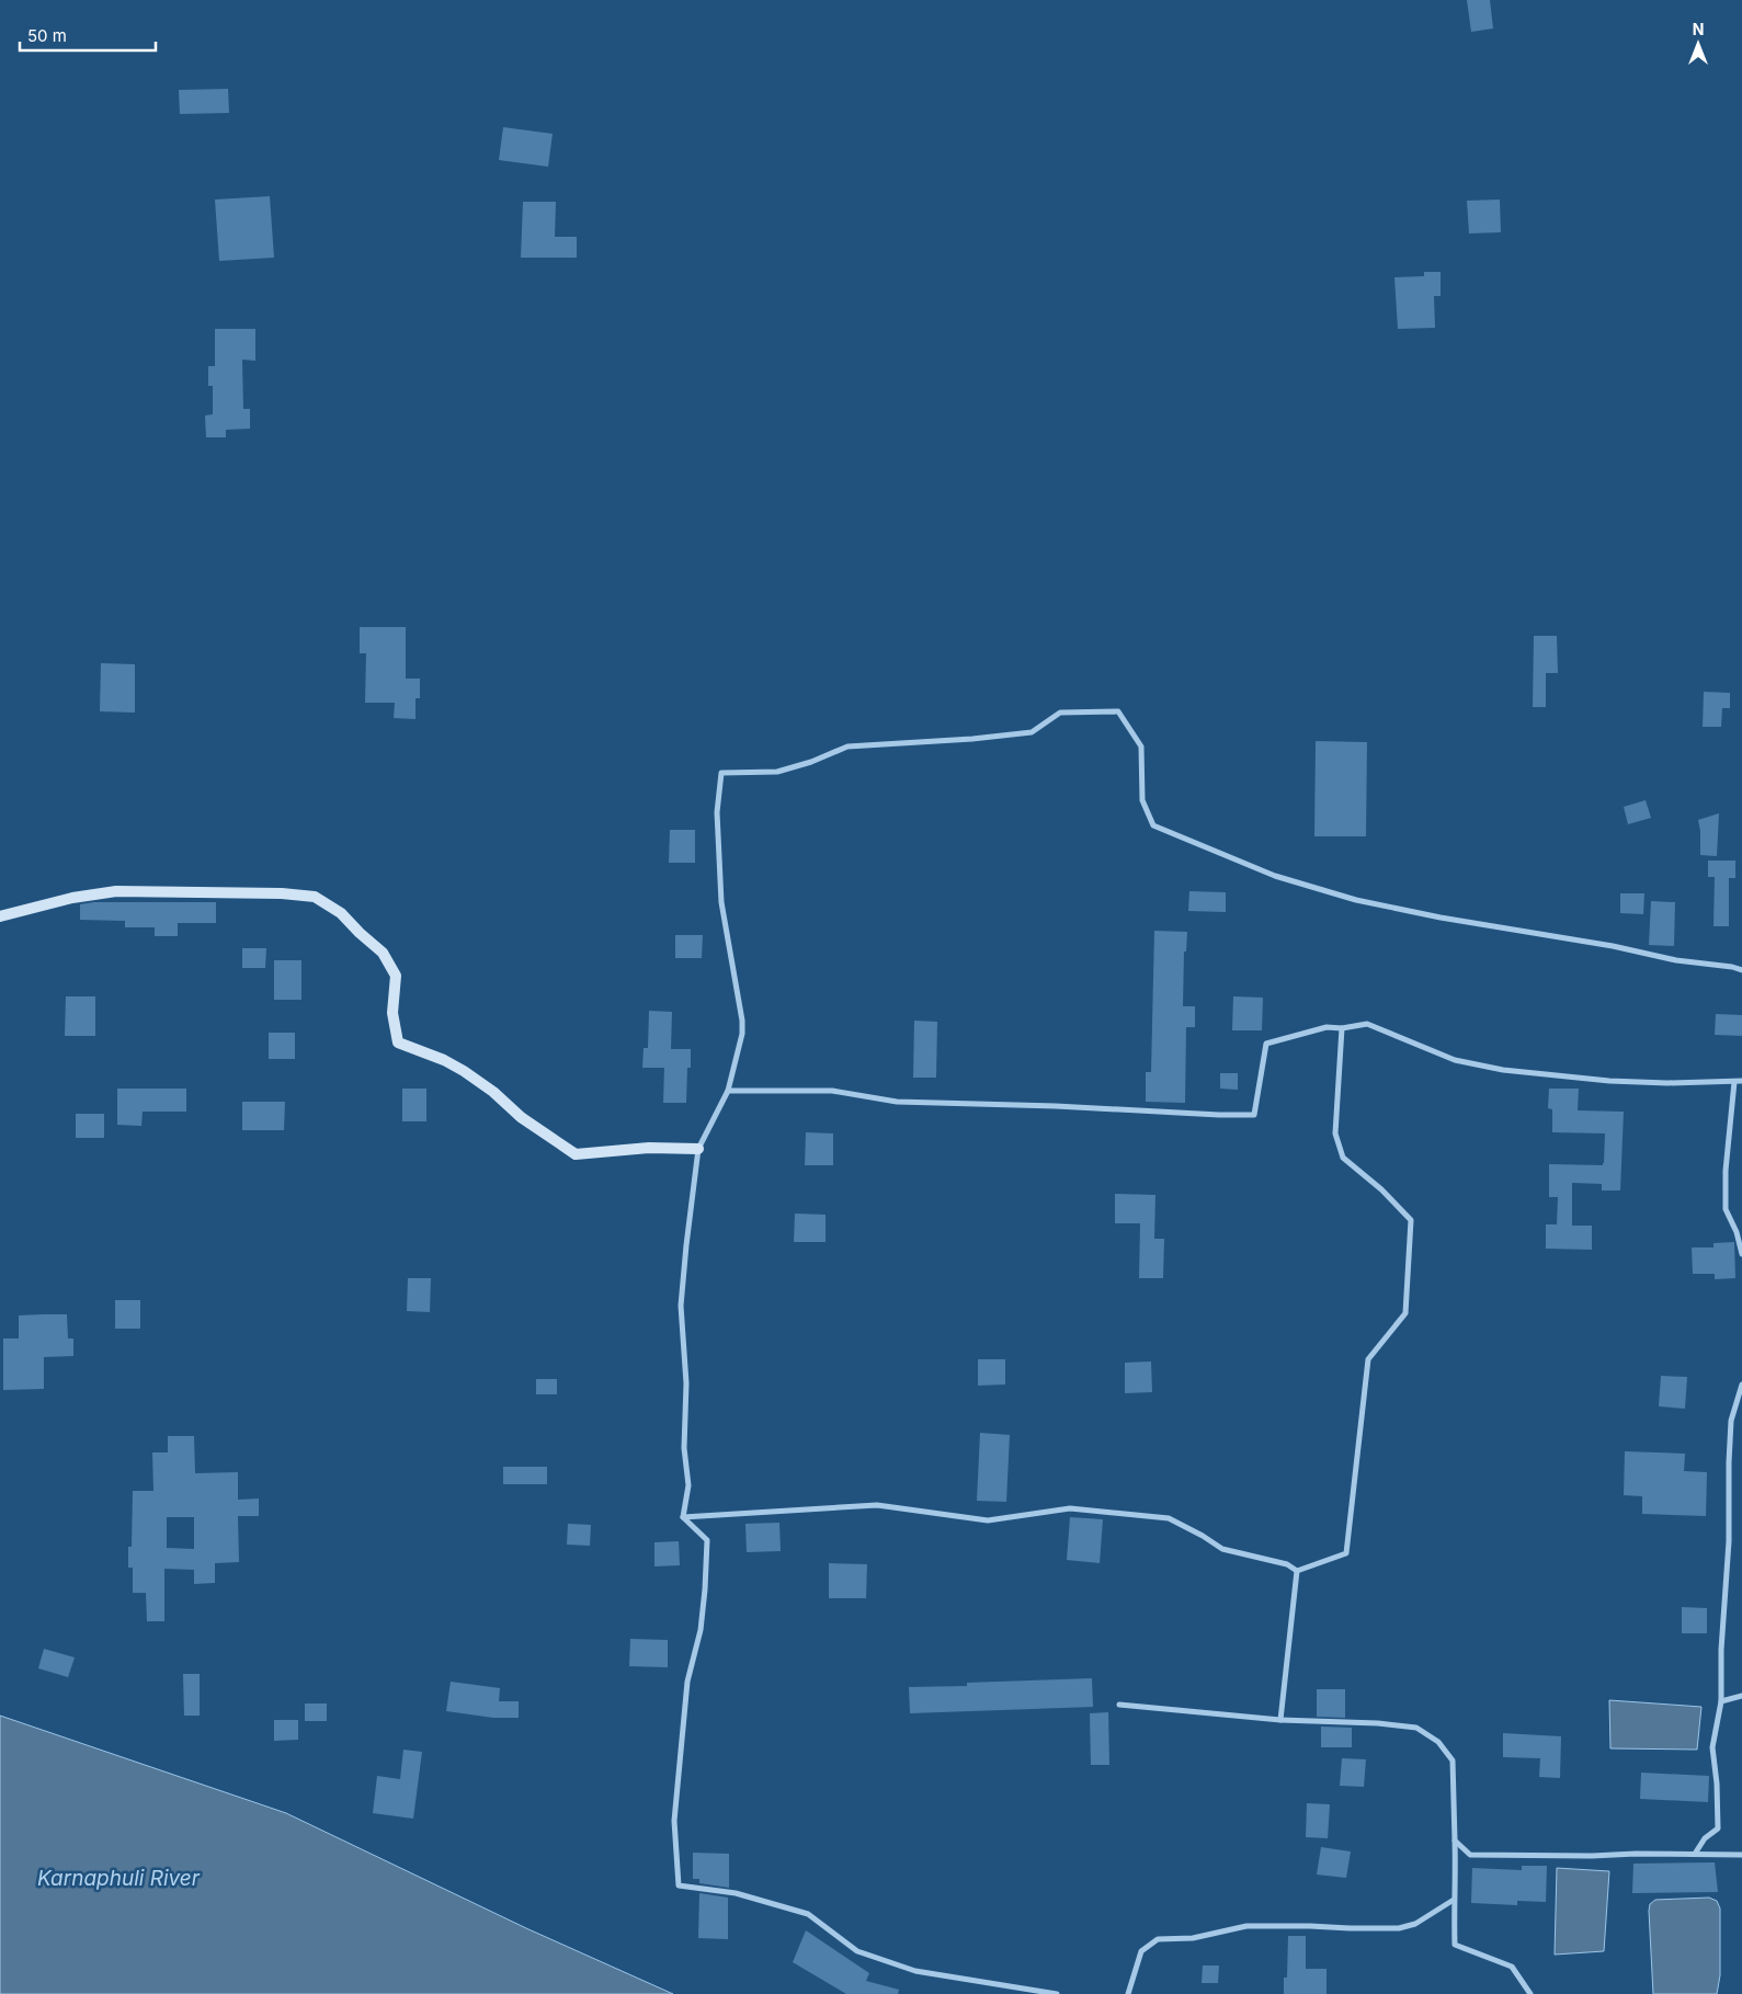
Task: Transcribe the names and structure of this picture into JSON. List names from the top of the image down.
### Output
{
  "water": ["Karnaphuli River"],
  "scale_bar": "50 m",
  "north": "top"
}
